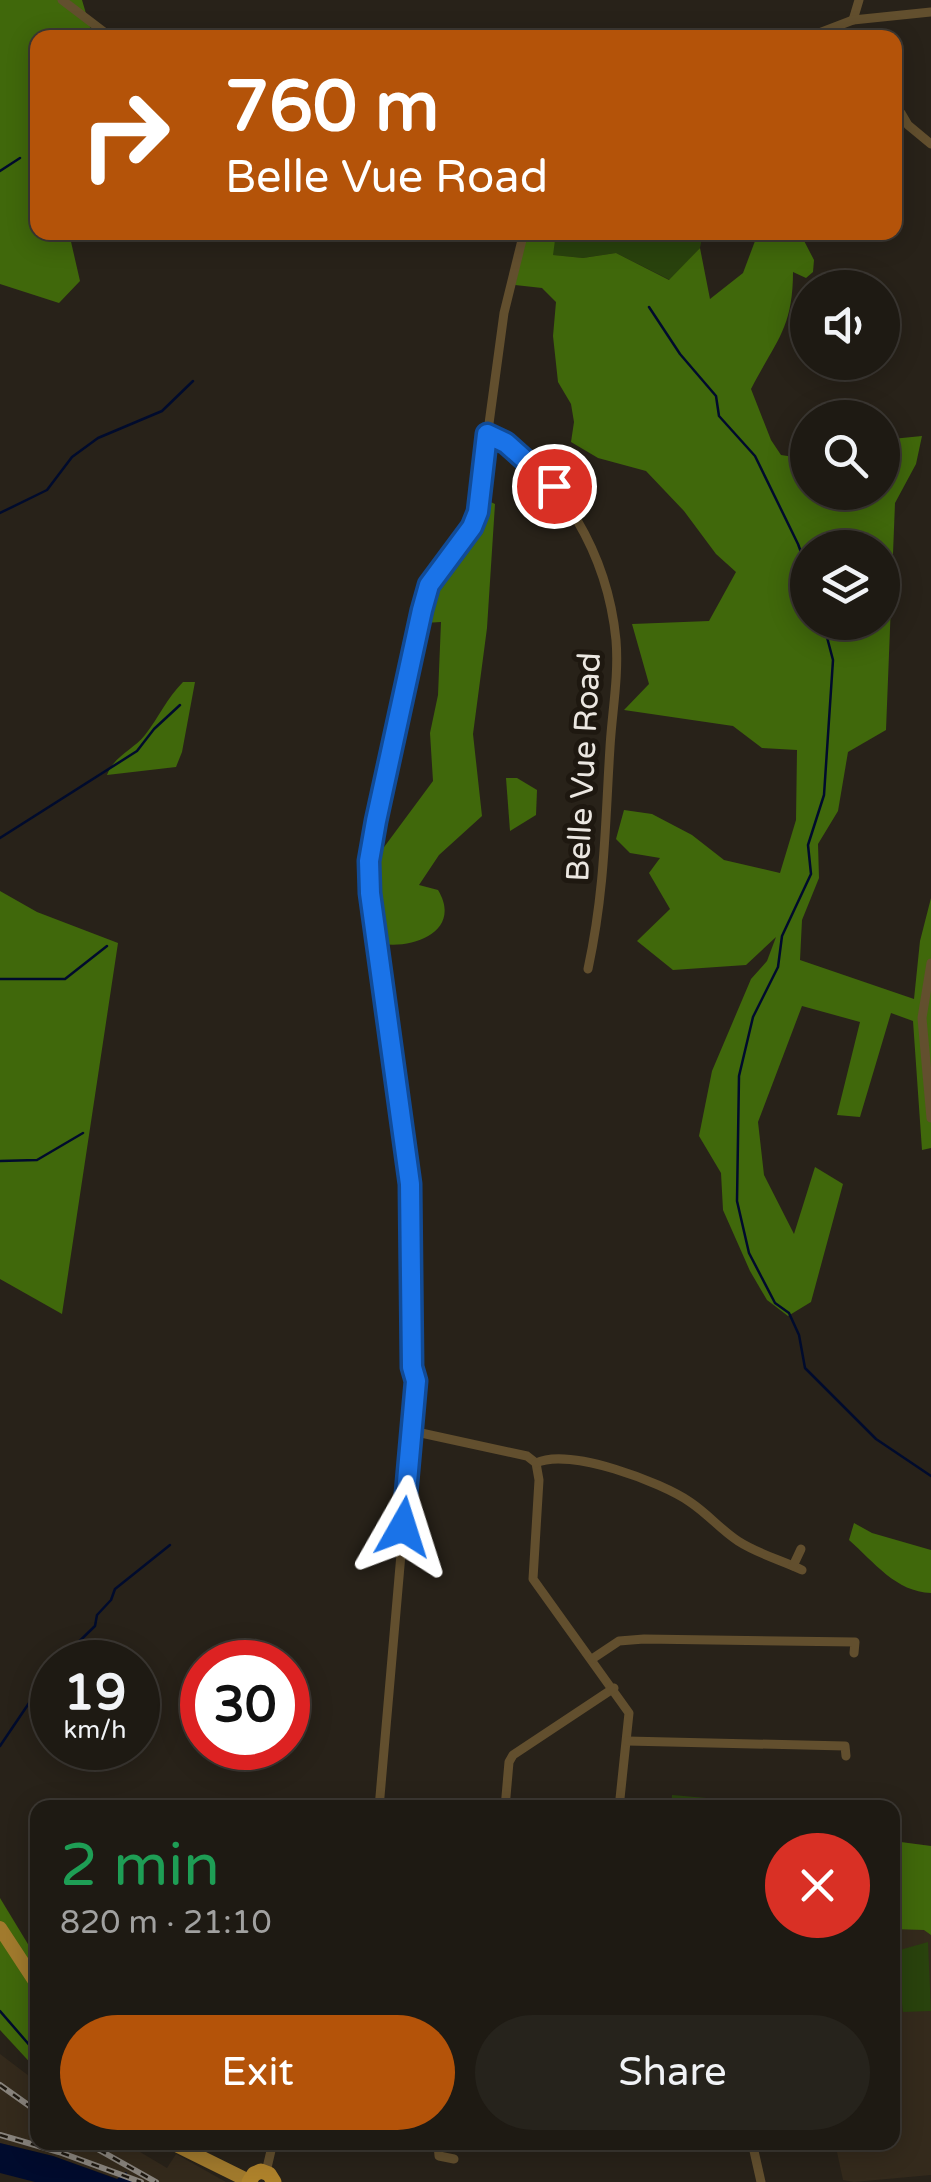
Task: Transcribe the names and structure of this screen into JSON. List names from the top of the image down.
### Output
{
  "streets": {
    "street": ["Belle Vue Road"]
  },
  "page": {
    "turn": ["760 m", "Belle Vue Road"],
    "speed": "19 km/h",
    "limit": "30",
    "heading": ["2 min", "820 m · 21:10"],
    "buttons": ["Exit", "Share"]
  }
}
